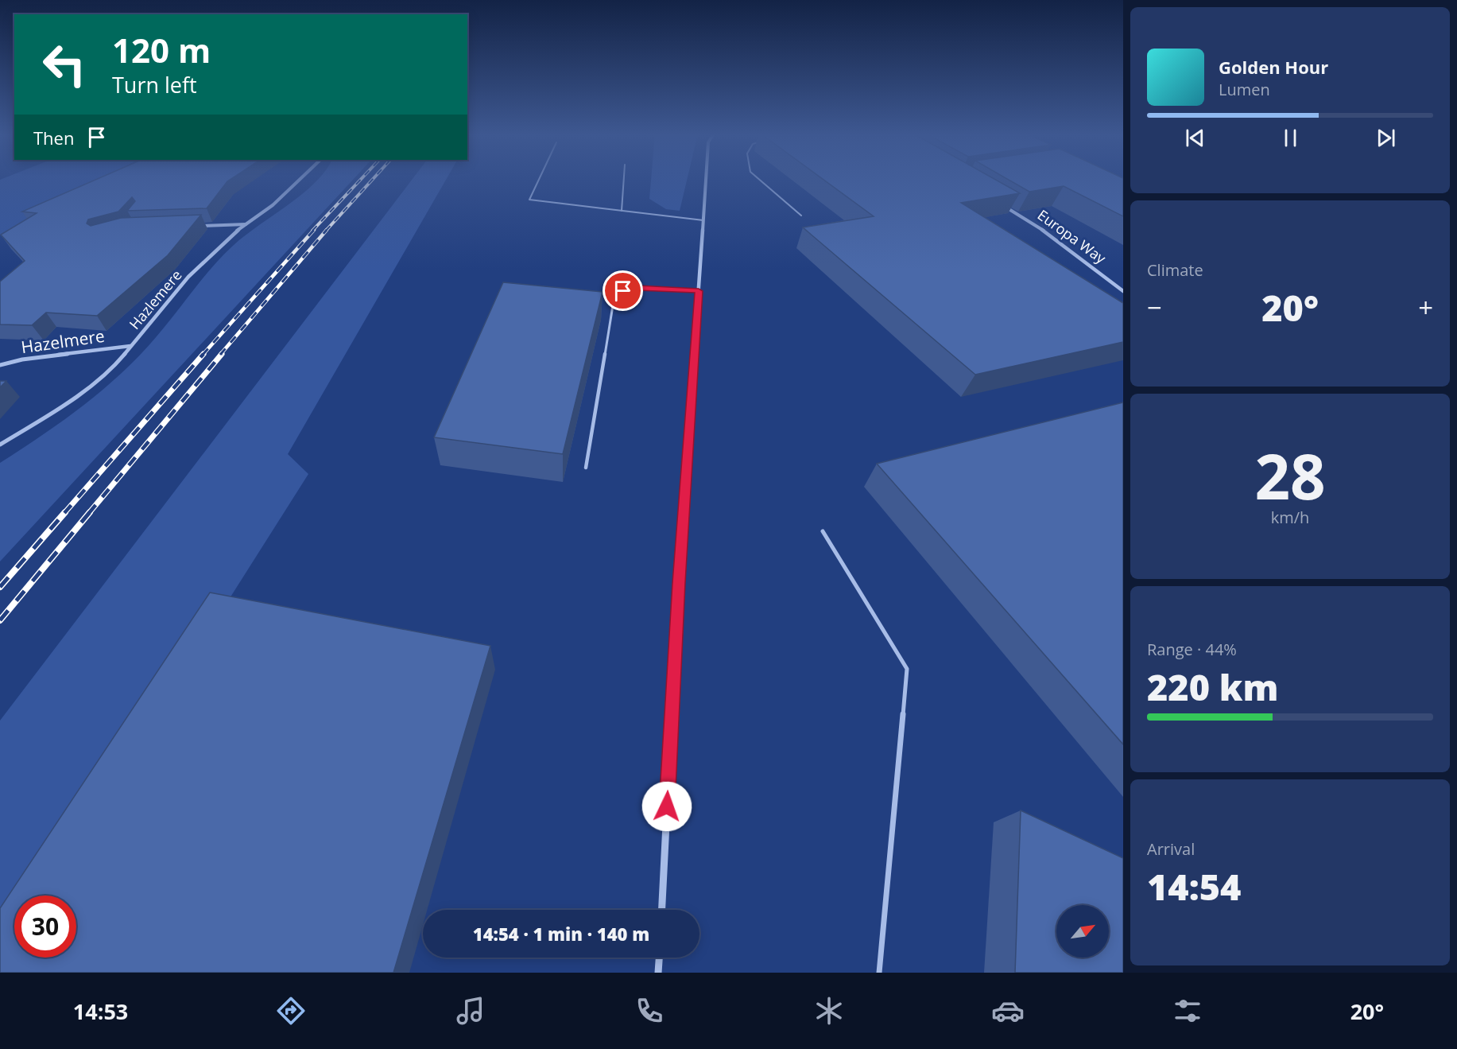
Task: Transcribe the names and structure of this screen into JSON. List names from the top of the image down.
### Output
{
  "streets": {
    "street": ["Europa Way", "Hazlemere", "Hazelmere"]
  },
  "crossings": [
    ["Hazlemere", "Hazelmere"]
  ],
  "north": "top right",
  "page": {
    "turn": ["120 m", "Turn left"],
    "song": ["Golden Hour", "Lumen"],
    "then": "Then",
    "tile": [
      "Climate",
      ["28", "km/h"],
      ["Range · 44%", "220 km"],
      ["Arrival", "14:54"]
    ],
    "heat": ["−", "20°", "+"],
    "limit": "30",
    "trip": "14:54 · 1 min · 140 m",
    "tabs": ["14:53", "20°"]
  }
}
